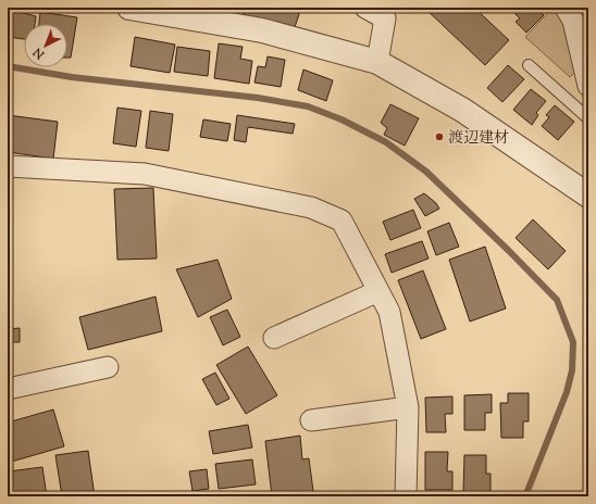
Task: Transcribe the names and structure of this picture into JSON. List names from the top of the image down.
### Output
{
  "places": ["渡辺建材"],
  "north": "bottom left"
}
